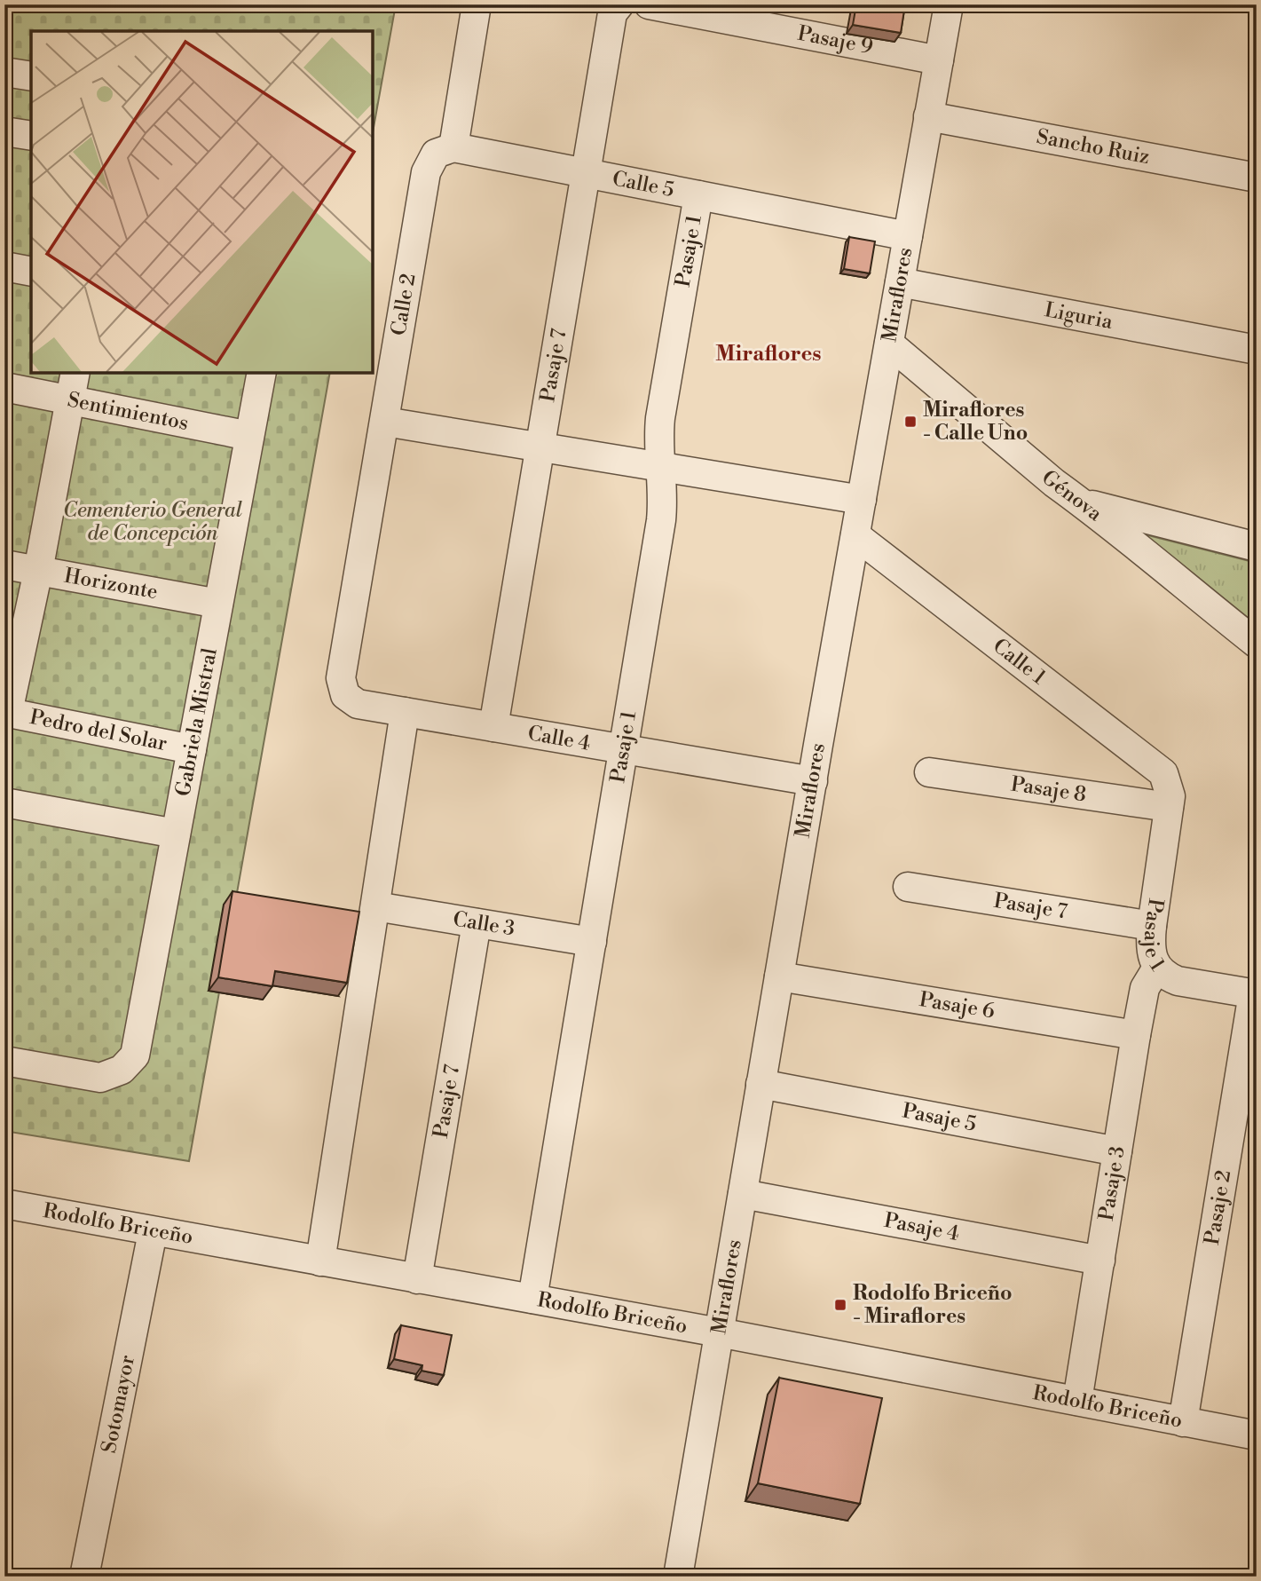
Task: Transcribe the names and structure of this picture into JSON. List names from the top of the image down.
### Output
{
  "streets": {
    "street": [
      "Pasaje 9",
      "Sancho Ruiz",
      "Calle 5",
      "Pasaje 1",
      "Miraflores",
      "Calle 2",
      "Liguria",
      "Pasaje 7",
      "Sentimientos",
      "Génova",
      "Horizonte",
      "Calle 1",
      "Gabriela Mistral",
      "Pedro del Solar",
      "Calle 4",
      "Pasaje 8",
      "Calle 3",
      "Pasaje 6",
      "Pasaje 5",
      "Pasaje 3",
      "Pasaje 2",
      "Rodolfo Briceño",
      "Pasaje 4",
      "Sotomayor"
    ]
  },
  "crossings": [
    ["Pasaje 9", "Miraflores"],
    ["Sancho Ruiz", "Miraflores"],
    ["Calle 5", "Pasaje 1"],
    ["Calle 5", "Miraflores"],
    ["Calle 5", "Calle 2"],
    ["Calle 5", "Pasaje 7"],
    ["Pasaje 1", "Pasaje 7"],
    ["Pasaje 1", "Calle 1"],
    ["Pasaje 1", "Calle 4"],
    ["Pasaje 1", "Pasaje 8"],
    ["Pasaje 1", "Calle 3"],
    ["Pasaje 1", "Pasaje 3"],
    ["Pasaje 1", "Pasaje 2"],
    ["Pasaje 1", "Rodolfo Briceño"],
    ["Miraflores", "Liguria"],
    ["Miraflores", "Génova"],
    ["Miraflores", "Calle 1"],
    ["Miraflores", "Calle 4"],
    ["Miraflores", "Pasaje 6"],
    ["Miraflores", "Pasaje 5"],
    ["Miraflores", "Rodolfo Briceño"],
    ["Miraflores", "Pasaje 4"],
    ["Calle 2", "Calle 4"],
    ["Pasaje 7", "Calle 4"],
    ["Pasaje 7", "Calle 3"],
    ["Pasaje 7", "Rodolfo Briceño"],
    ["Sentimientos", "Gabriela Mistral"],
    ["Horizonte", "Gabriela Mistral"],
    ["Calle 1", "Pasaje 8"],
    ["Gabriela Mistral", "Pedro del Solar"],
    ["Pasaje 6", "Pasaje 3"],
    ["Pasaje 5", "Pasaje 3"],
    ["Pasaje 3", "Rodolfo Briceño"],
    ["Pasaje 3", "Pasaje 4"],
    ["Pasaje 2", "Rodolfo Briceño"],
    ["Rodolfo Briceño", "Sotomayor"]
  ],
  "districts": ["Miraflores"],
  "parks": ["Cementerio General de Concepción"],
  "places": {
    "transit": ["Miraflores - Calle Uno", "Rodolfo Briceño - Miraflores"]
  }
}
